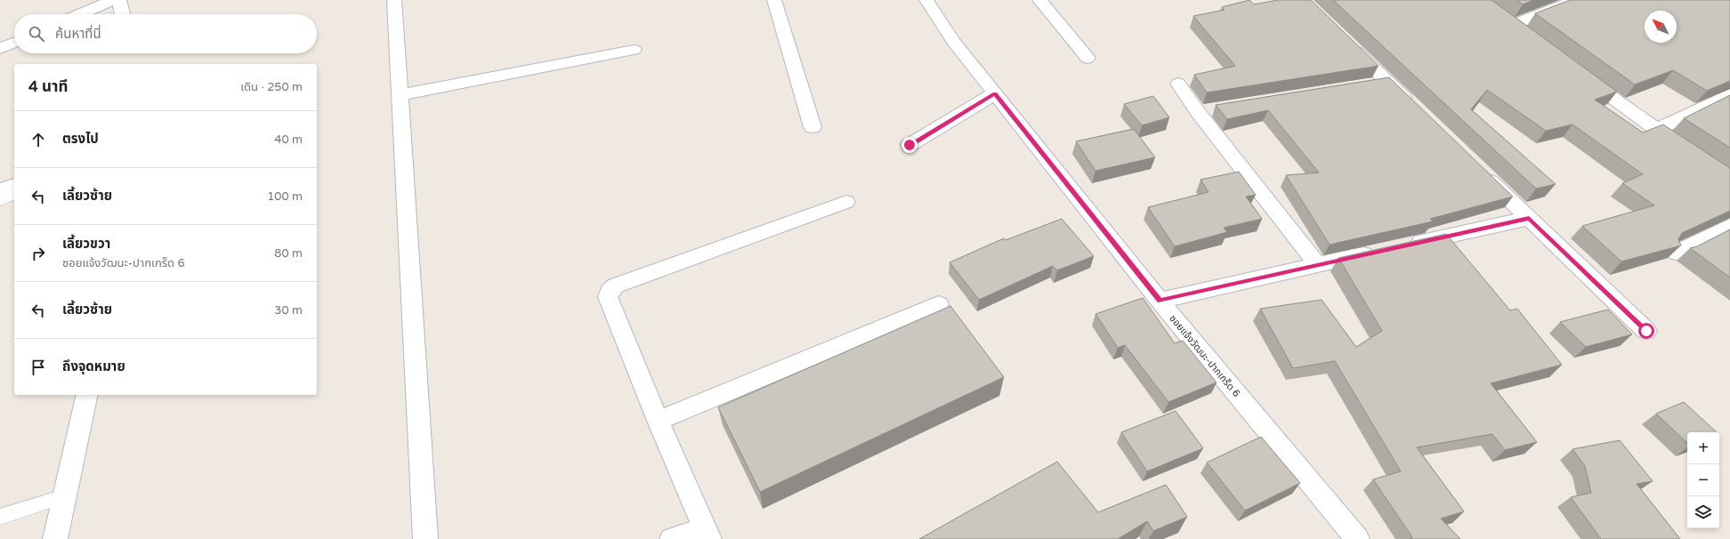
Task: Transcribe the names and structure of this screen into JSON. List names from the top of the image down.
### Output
{
  "streets": {
    "street": ["ซอยแจ้งวัฒนะ-ปากเกร็ด 6"]
  },
  "north": "top left",
  "page": {
    "search": "ค้นหาที่นี่",
    "heading": ["4 นาที", "เดิน · 250 m"],
    "list": [
      ["ตรงไป", "40 m"],
      ["เลี้ยวซ้าย", "100 m"],
      ["เลี้ยวขวา", "ซอยแจ้งวัฒนะ-ปากเกร็ด 6", "80 m"],
      ["เลี้ยวซ้าย", "30 m"],
      "ถึงจุดหมาย"
    ],
    "map_buttons": ["+", "−"]
  }
}
